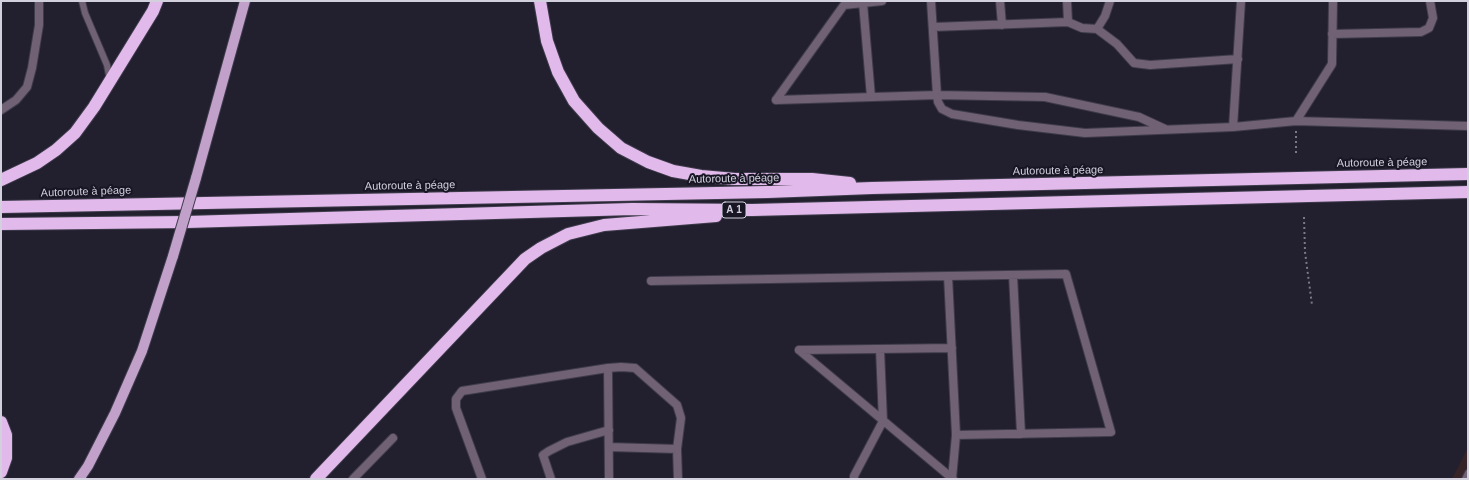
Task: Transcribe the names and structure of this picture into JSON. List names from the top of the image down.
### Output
{
  "streets": {
    "highway": ["Autoroute à péage", "A 1"]
  }
}
